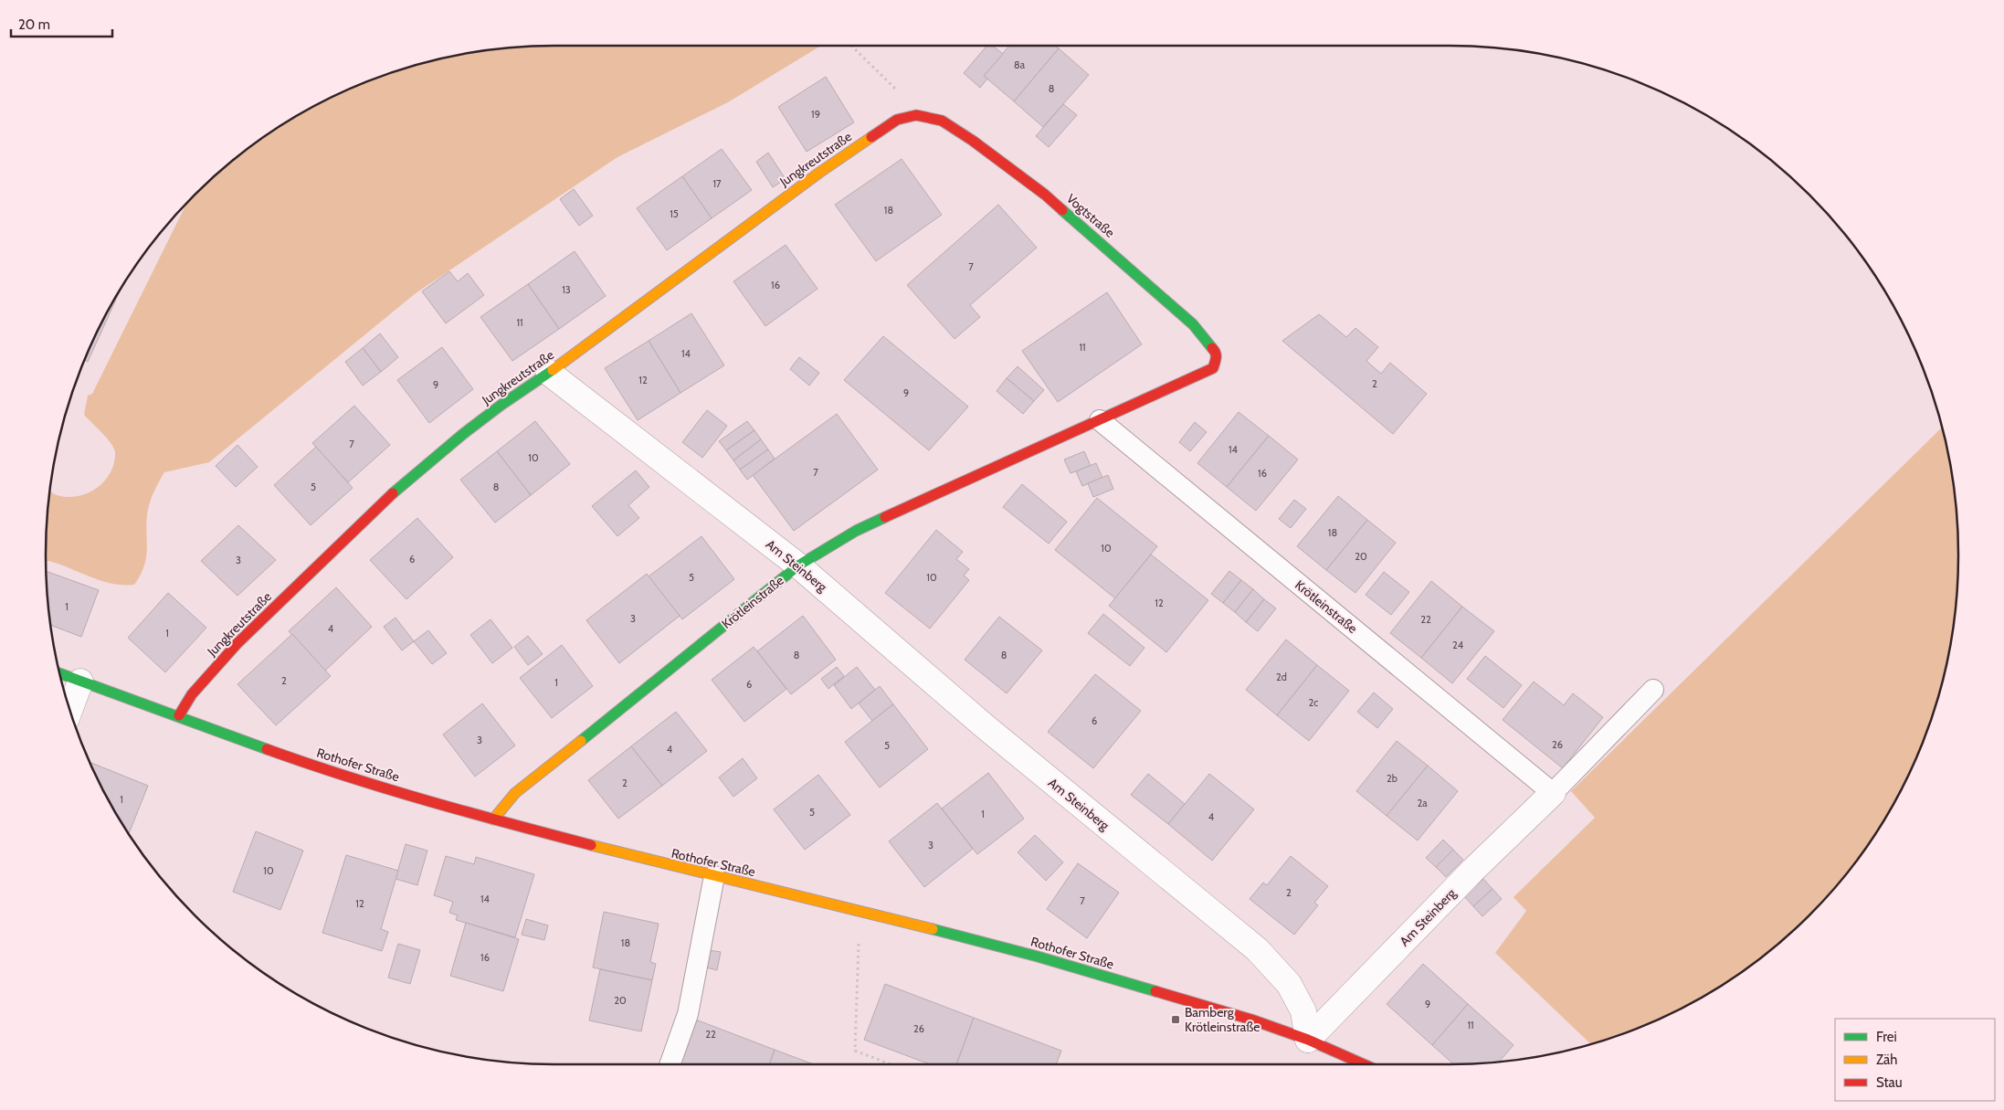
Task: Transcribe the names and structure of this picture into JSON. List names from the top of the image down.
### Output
{
  "streets": {
    "street": [
      "Jungkreutstraße",
      "Vogtstraße",
      "Am Steinberg",
      "Krötleinstraße",
      "Rothofer Straße"
    ]
  },
  "crossings": [
    ["Jungkreutstraße", "Vogtstraße"],
    ["Jungkreutstraße", "Am Steinberg"],
    ["Jungkreutstraße", "Rothofer Straße"],
    ["Vogtstraße", "Krötleinstraße"],
    ["Am Steinberg", "Krötleinstraße"],
    ["Am Steinberg", "Rothofer Straße"],
    ["Krötleinstraße", "Rothofer Straße"]
  ],
  "places": {
    "transit": ["Bamberg Krötleinstraße"]
  },
  "house_numbers": [
    "8a",
    "8",
    "19",
    "17",
    "18",
    "15",
    "7",
    "16",
    "13",
    "11",
    "11",
    "14",
    "12",
    "2",
    "9",
    "9",
    "7",
    "14",
    "10",
    "7",
    "16",
    "5",
    "8",
    "18",
    "10",
    "20",
    "6",
    "3",
    "5",
    "10",
    "12",
    "1",
    "3",
    "22",
    "4",
    "1",
    "24",
    "8",
    "8",
    "2d",
    "2",
    "1",
    "6",
    "2c",
    "6",
    "3",
    "26",
    "5",
    "4",
    "2b",
    "2",
    "1",
    "2a",
    "5",
    "1",
    "4",
    "3",
    "10",
    "2",
    "14",
    "7",
    "12",
    "18",
    "16",
    "20",
    "9",
    "11",
    "26",
    "22"
  ],
  "legend": ["Frei", "Zäh", "Stau"],
  "scale_bar": "20 m"
}
